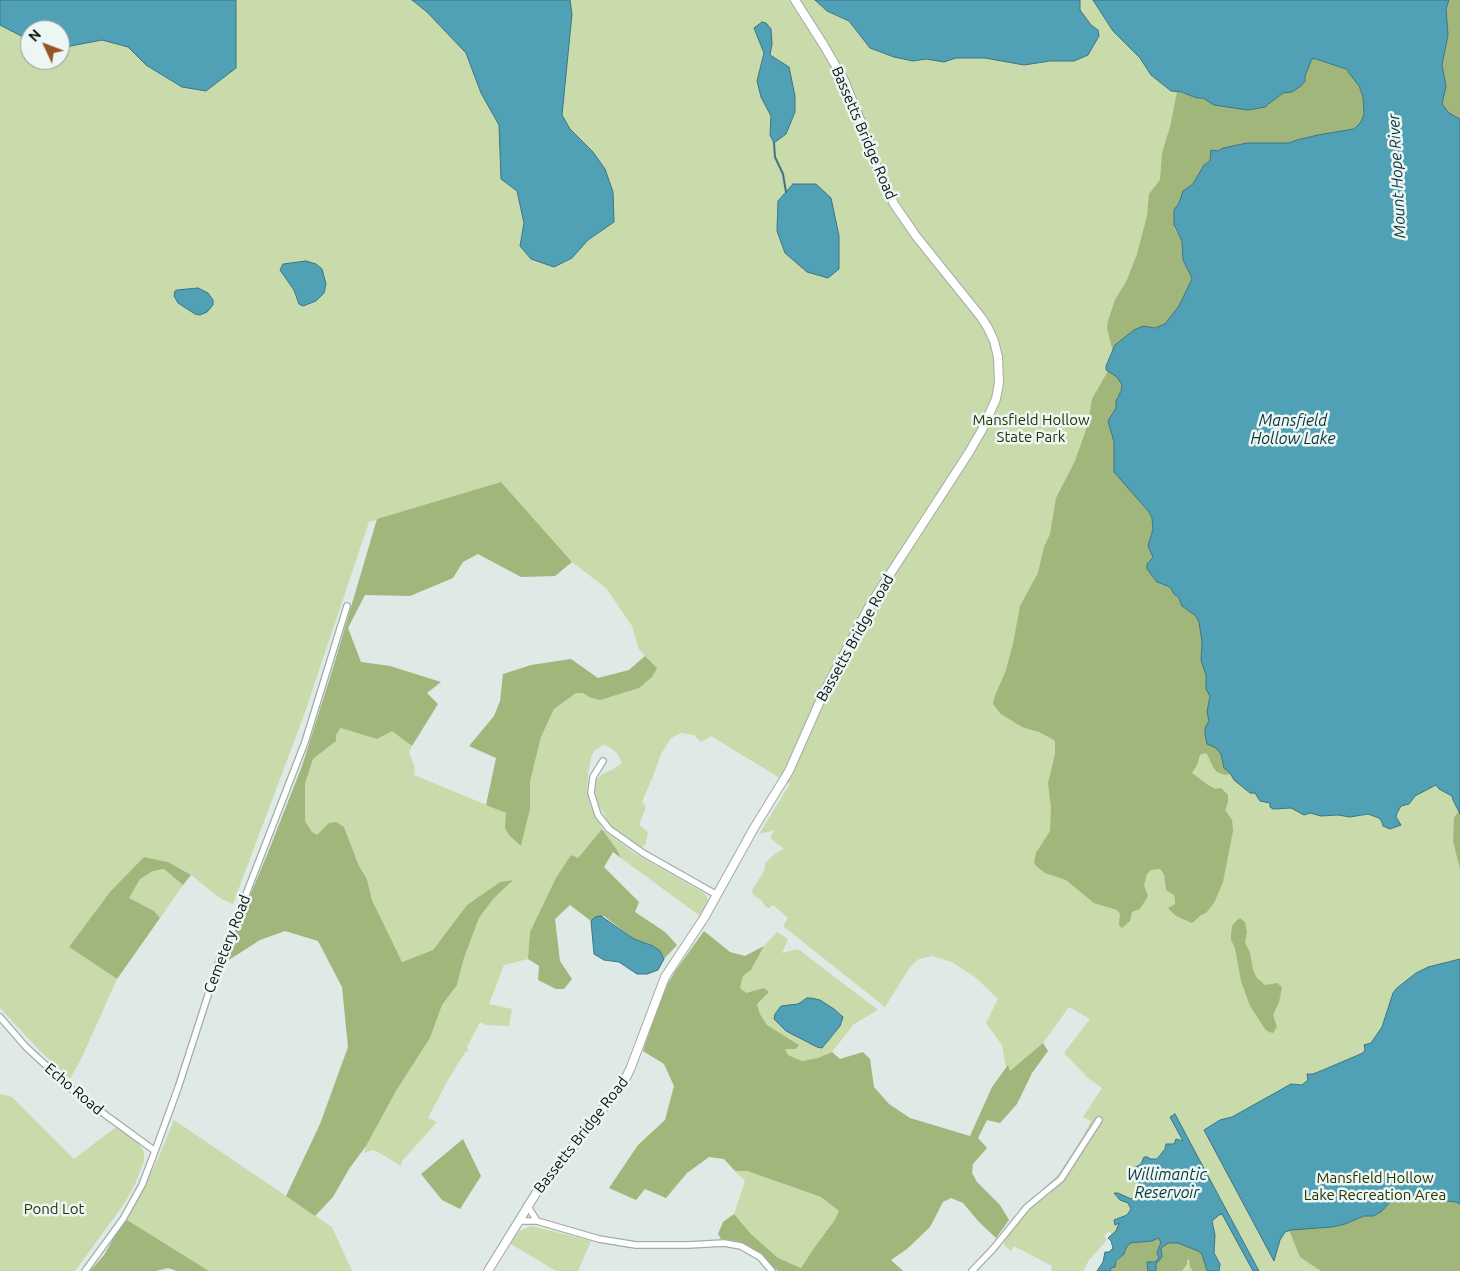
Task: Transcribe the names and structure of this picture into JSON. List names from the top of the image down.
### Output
{
  "streets": {
    "street": ["Bassetts Bridge Road", "Cemetery Road", "Echo Road"]
  },
  "crossings": [
    ["Cemetery Road", "Echo Road"]
  ],
  "water": ["Mount Hope River", "Mansfield Hollow Lake", "Willimantic Reservoir"],
  "parks": ["Mansfield Hollow State Park", "Mansfield Hollow Lake Recreation Area", "Pond Lot"],
  "north": "top left"
}
